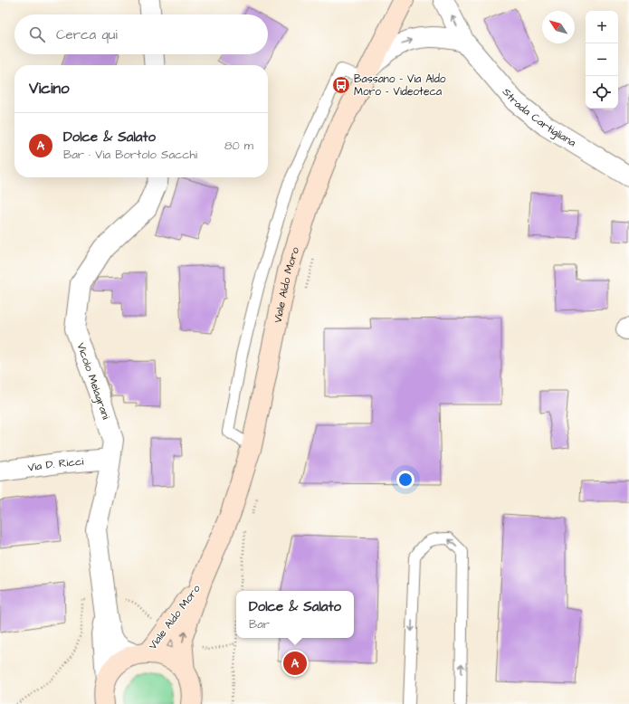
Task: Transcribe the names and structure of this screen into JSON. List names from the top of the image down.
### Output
{
  "streets": {
    "main road": ["Viale Aldo Moro"],
    "street": ["Strada Cartigliana", "Vicolo Melagrani", "Via D. Ricci"]
  },
  "crossings": [
    ["Viale Aldo Moro", "Vicolo Melagrani"],
    ["Vicolo Melagrani", "Via D. Ricci"]
  ],
  "places": {
    "bus stop": ["Bassano - Via Aldo Moro - Videoteca"]
  },
  "north": "top left",
  "page": {
    "map_buttons": ["+", "−"],
    "search": "Cerca qui",
    "heading": "Vicino",
    "list": [
      {
        "mark": "A",
        "name": "Dolce & Salato",
        "note": "Bar · Via Bortolo Sacchi",
        "value": "80 m"
      }
    ],
    "popup": ["Dolce & Salato", "Bar"],
    "pins": "A"
  }
}
